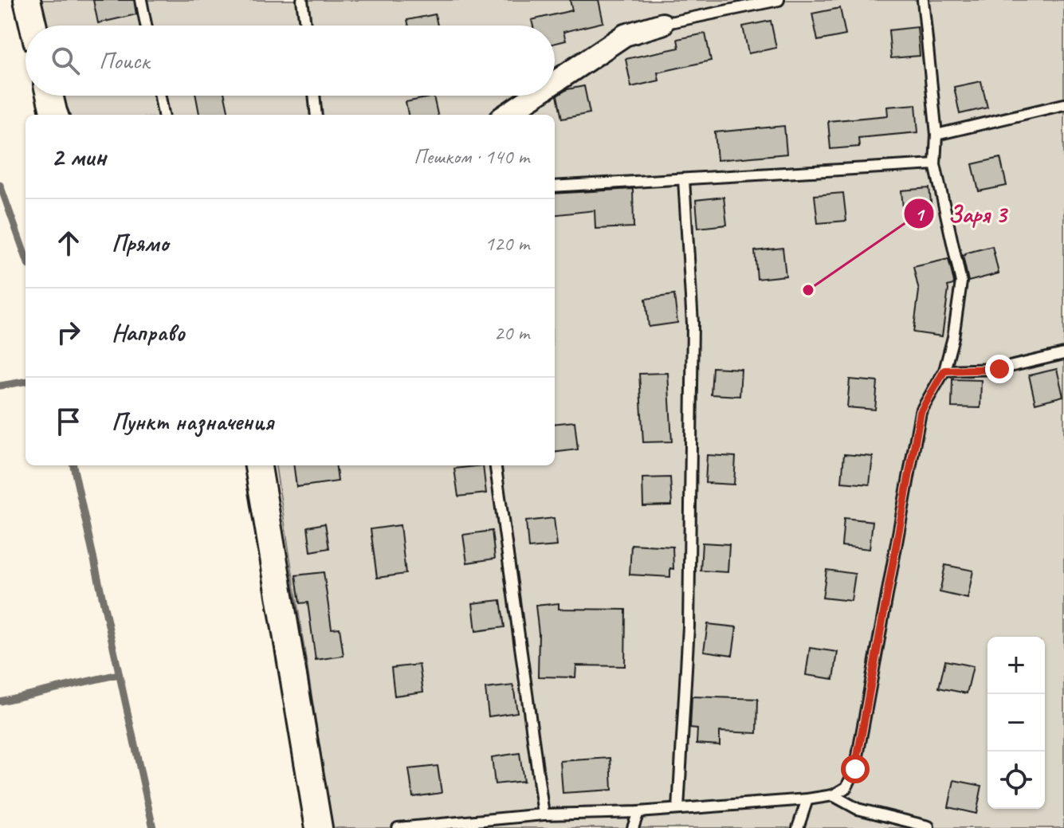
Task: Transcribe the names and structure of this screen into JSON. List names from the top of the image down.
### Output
{
  "places": ["Заря 3"],
  "page": {
    "search": "Поиск",
    "heading": ["2 мин", "Пешком · 140 m"],
    "list": [
      ["Прямо", "120 m"],
      ["Направо", "20 m"],
      "Пункт назначения"
    ],
    "map_buttons": ["+", "−"]
  }
}
